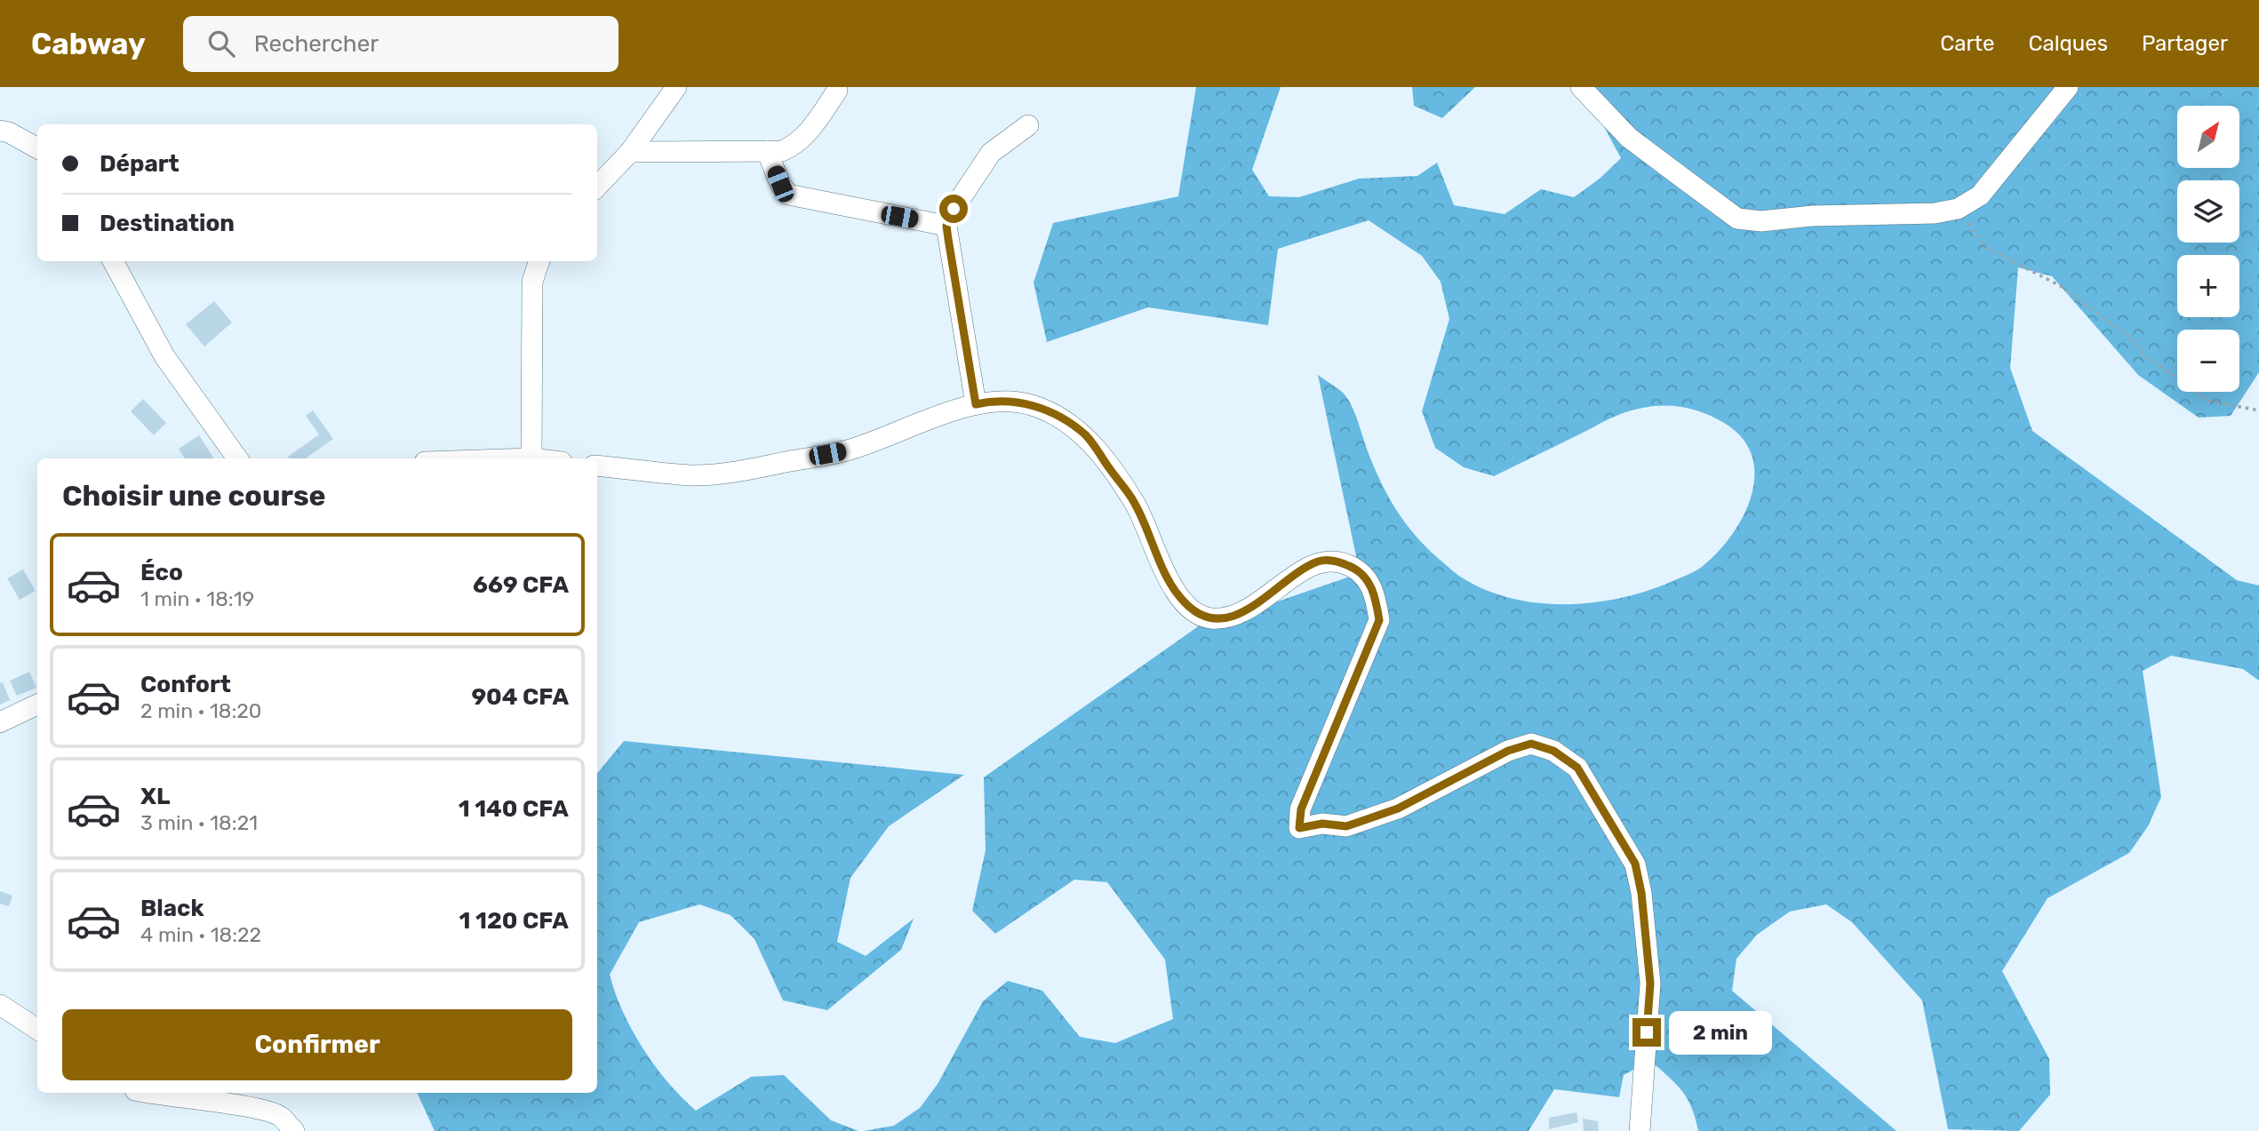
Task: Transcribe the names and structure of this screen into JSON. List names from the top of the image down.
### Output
{
  "north": "top right",
  "page": {
    "header": "Cabway",
    "search": "Rechercher",
    "nav": ["Carte", "Calques", "Partager"],
    "map_buttons": ["+", "−"],
    "banner": ["Départ", "Destination"],
    "heading": "Choisir une course",
    "list": [
      {
        "name": "Éco",
        "note": "1 min · 18:19",
        "value": "669 CFA"
      },
      {
        "name": "Confort",
        "note": "2 min · 18:20",
        "value": "904 CFA"
      },
      {
        "name": "XL",
        "note": "3 min · 18:21",
        "value": "1 140 CFA"
      },
      {
        "name": "Black",
        "note": "4 min · 18:22",
        "value": "1 120 CFA"
      }
    ],
    "buttons": "Confirmer",
    "bubble": "2 min"
  }
}
